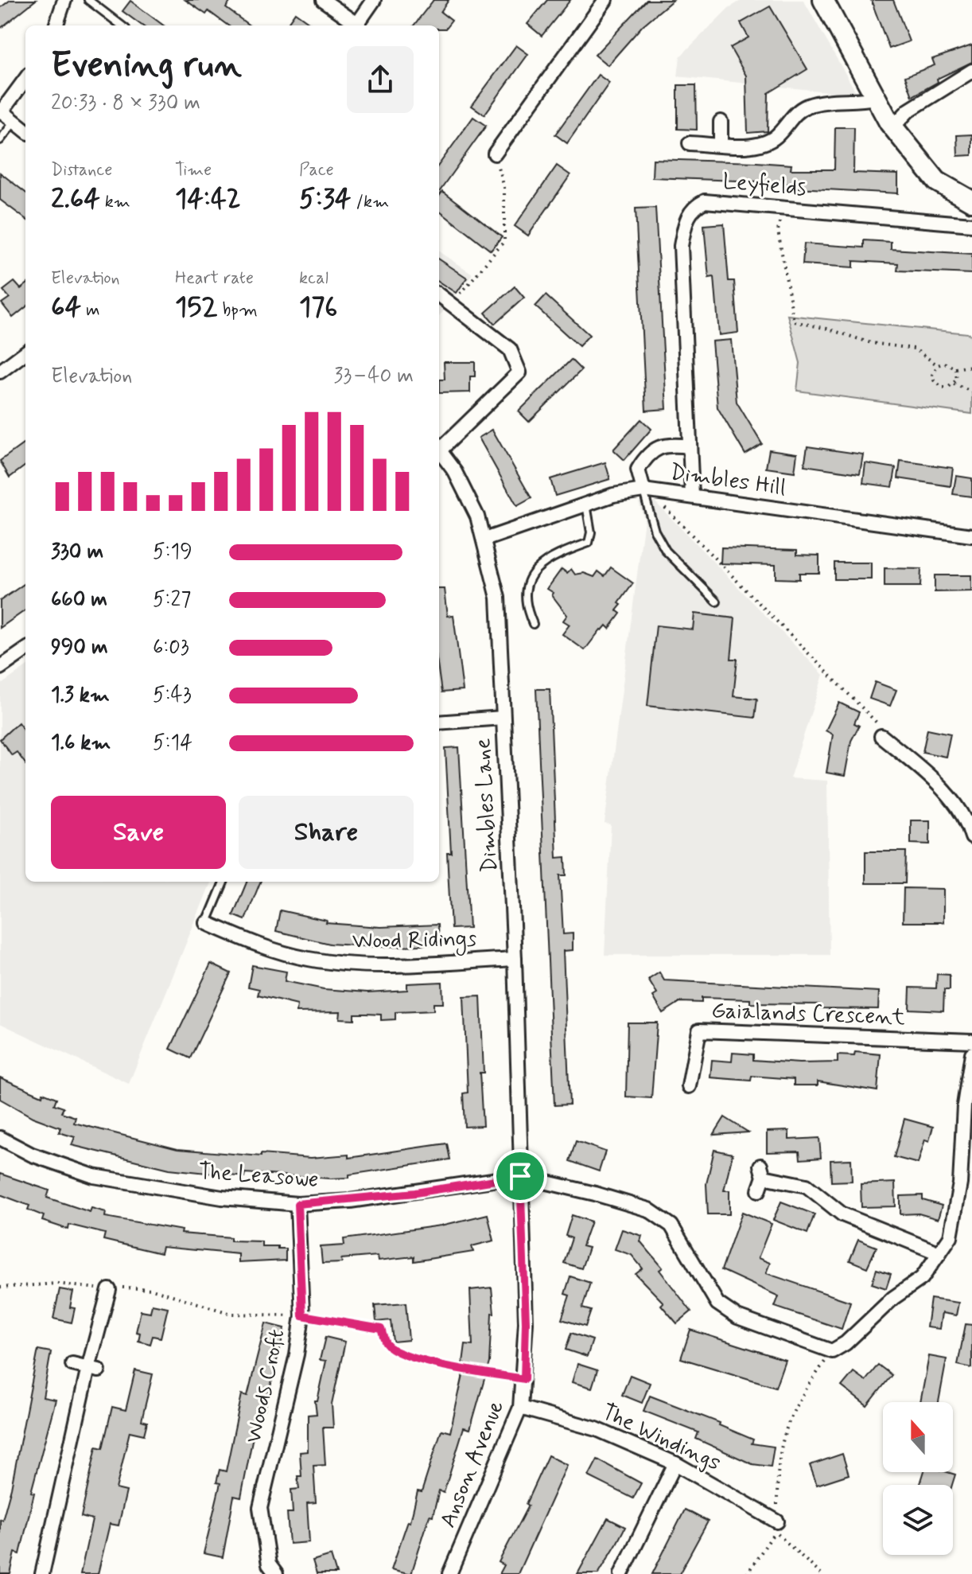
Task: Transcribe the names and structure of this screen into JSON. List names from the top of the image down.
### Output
{
  "streets": {
    "street": [
      "Leyfields",
      "Dimbles Hill",
      "Dimbles Lane",
      "Wood Ridings",
      "Gaialands Crescent",
      "The Leasowe",
      "Woods Croft",
      "The Windings",
      "Anson Avenue"
    ]
  },
  "crossings": [
    ["Leyfields", "Dimbles Hill"],
    ["Dimbles Hill", "Dimbles Lane"],
    ["Dimbles Lane", "Wood Ridings"],
    ["Dimbles Lane", "The Leasowe"],
    ["Dimbles Lane", "Anson Avenue"],
    ["The Leasowe", "Woods Croft"],
    ["The Leasowe", "Anson Avenue"],
    ["The Windings", "Anson Avenue"]
  ],
  "north": "top",
  "page": {
    "heading": ["Evening run", "20:33 · 8 × 330 m"],
    "stats": [
      ["Distance", "2.64 km"],
      ["Time", "14:42"],
      ["Pace", "5:34 /km"],
      ["Elevation", "64 m"],
      ["Heart rate", "152 bpm"],
      ["kcal", "176"]
    ],
    "chart": ["Elevation", "33–40 m"],
    "list": [
      {
        "name": "330 m",
        "note": "5:19"
      },
      {
        "name": "660 m",
        "note": "5:27"
      },
      {
        "name": "990 m",
        "note": "6:03"
      },
      {
        "name": "1.3 km",
        "note": "5:43"
      },
      {
        "name": "1.6 km",
        "note": "5:14"
      }
    ],
    "buttons": ["Save", "Share"]
  }
}
